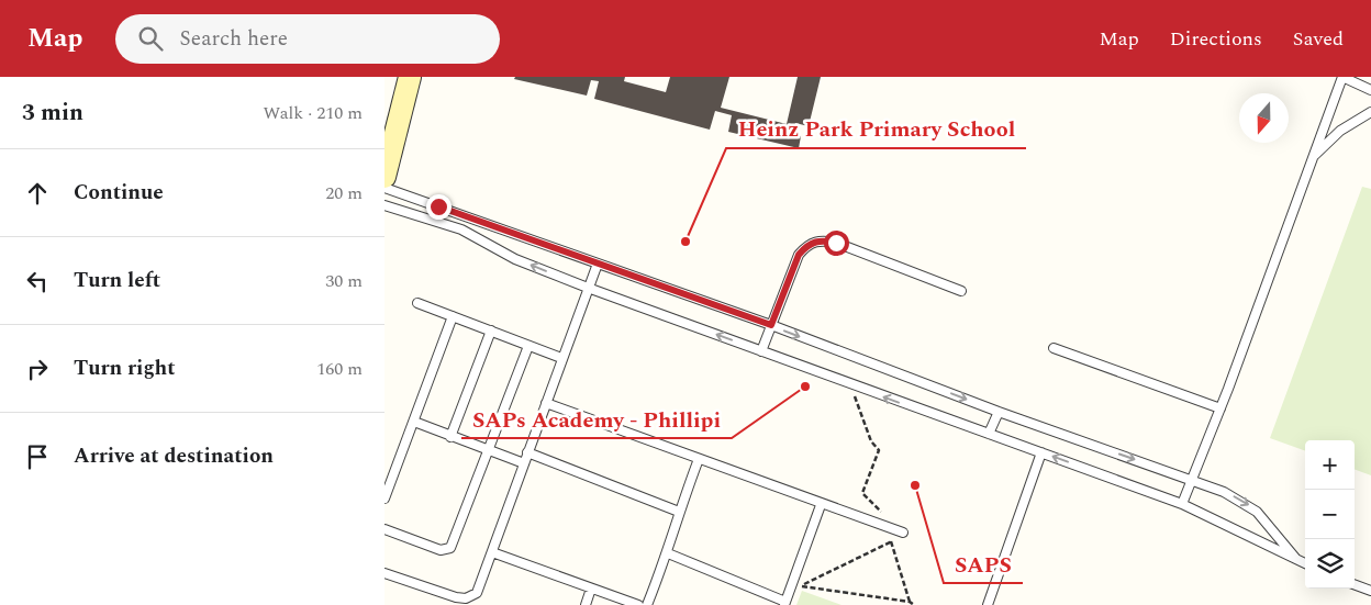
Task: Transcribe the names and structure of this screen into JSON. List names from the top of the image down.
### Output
{
  "places": ["Heinz Park Primary School", "SAPs Academy - Phillipi", "SAPS"],
  "north": "bottom",
  "page": {
    "header": "Map",
    "search": "Search here",
    "nav": ["Map", "Directions", "Saved"],
    "heading": ["3 min", "Walk · 210 m"],
    "list": [
      ["Continue", "20 m"],
      ["Turn left", "30 m"],
      ["Turn right", "160 m"],
      "Arrive at destination"
    ],
    "map_buttons": ["+", "−"]
  }
}
